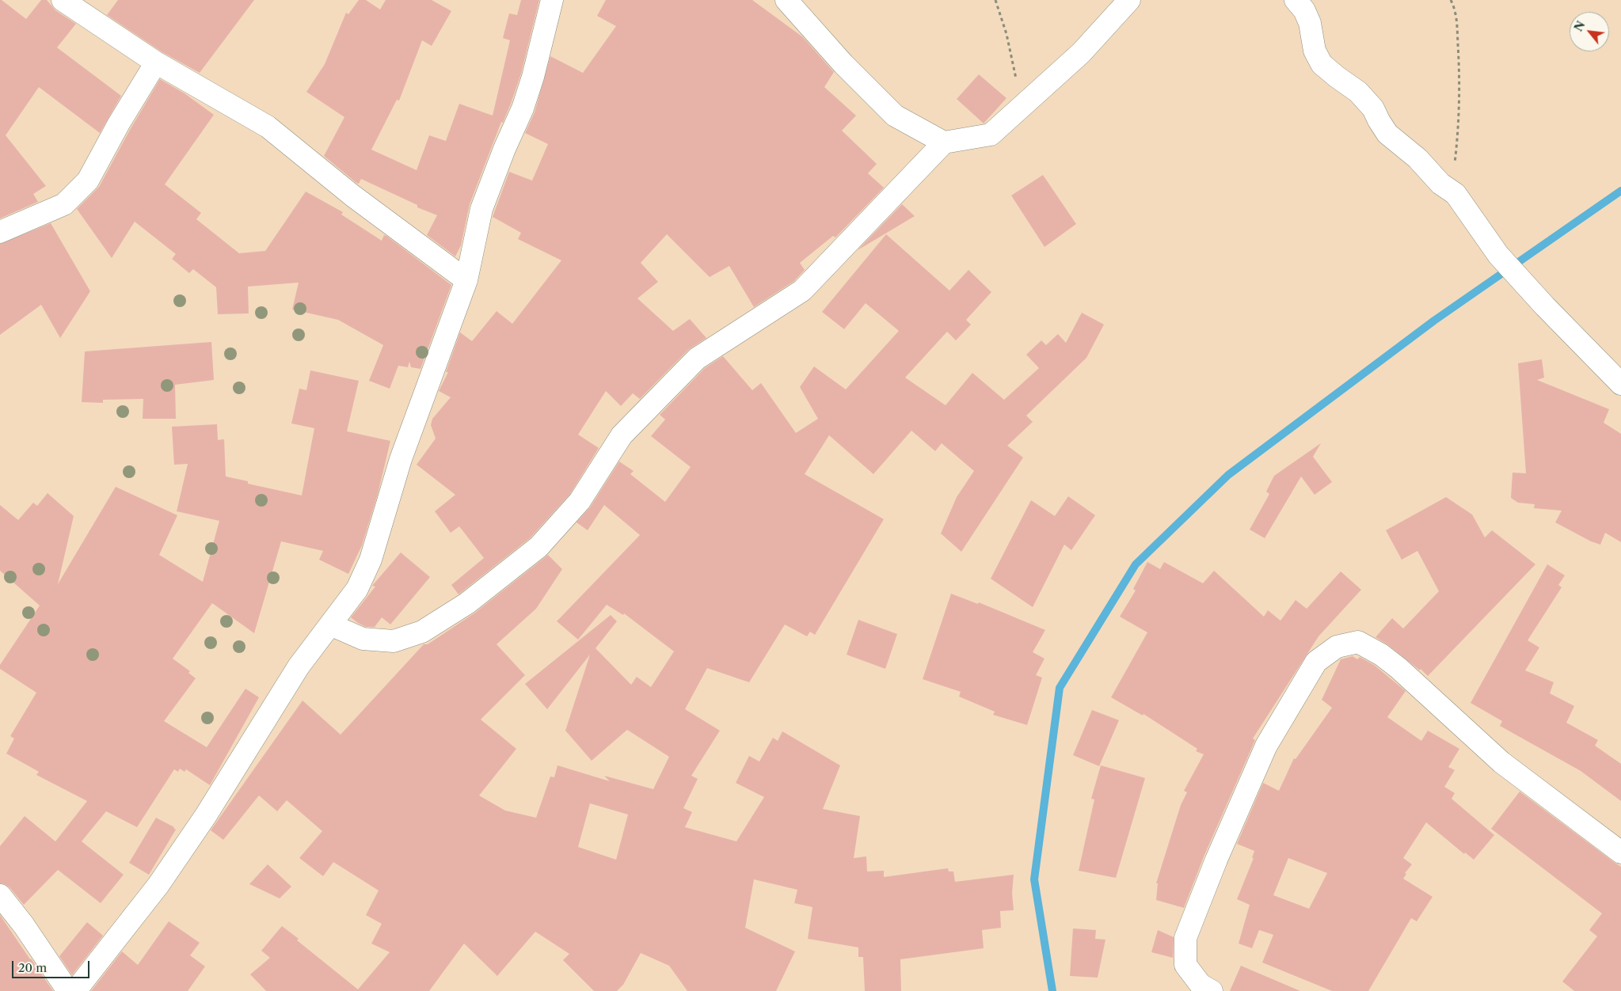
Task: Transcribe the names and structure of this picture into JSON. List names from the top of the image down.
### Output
{
  "scale_bar": "20 m",
  "north": "top left"
}
